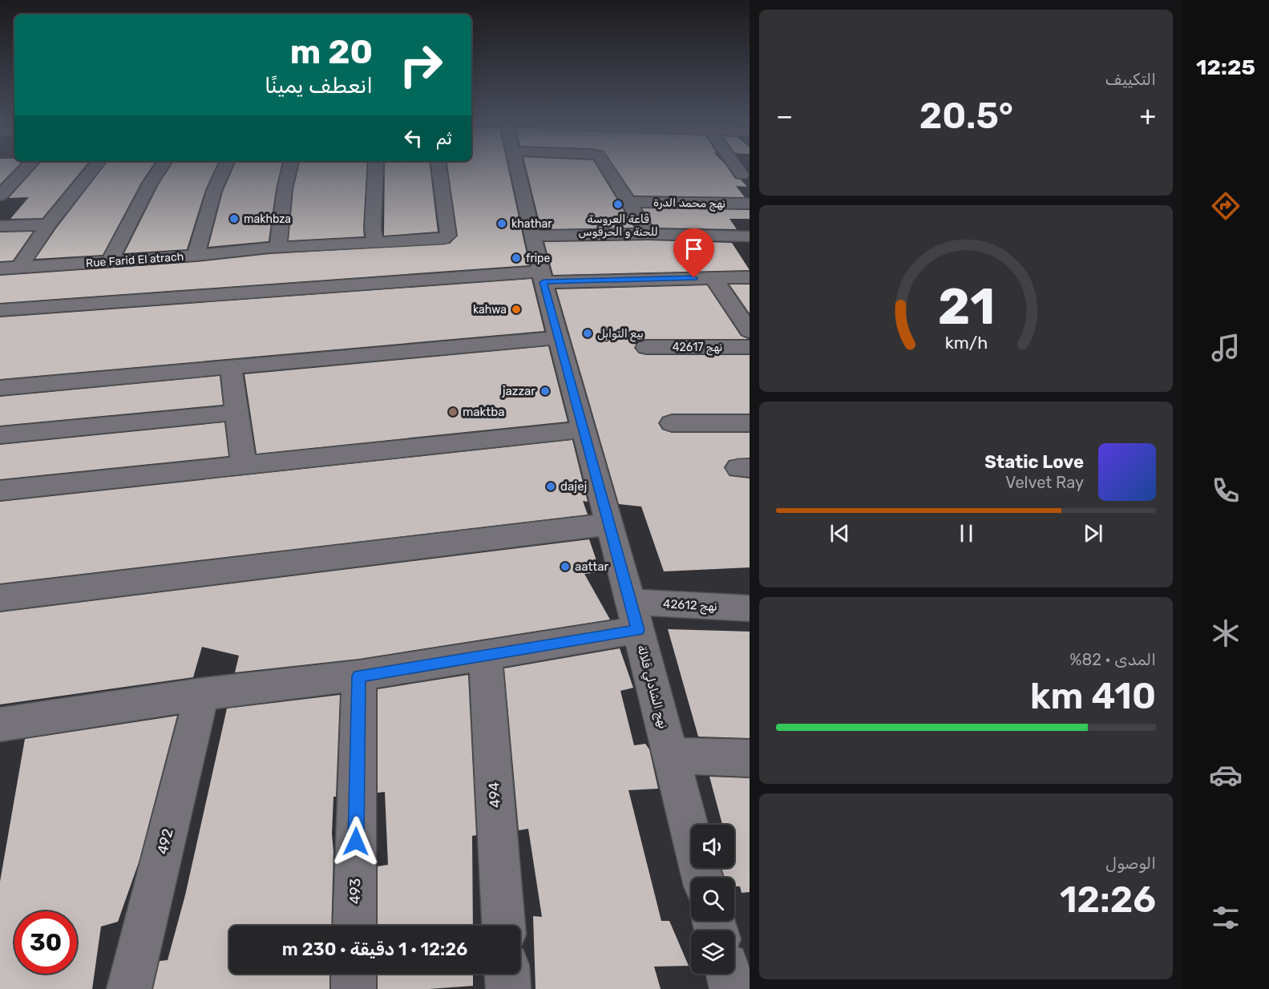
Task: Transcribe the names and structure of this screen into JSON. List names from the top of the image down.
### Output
{
  "streets": {
    "street": [
      "نهج محمد الدرة",
      "Rue Farid El atrach",
      "نهج 42617",
      "نهج 42612",
      "نهج الشادلي قلالة",
      "494",
      "492",
      "493"
    ]
  },
  "crossings": [
    ["نهج 42612", "نهج الشادلي قلالة"],
    ["نهج 42612", "494"],
    ["نهج 42612", "492"],
    ["نهج 42612", "493"]
  ],
  "places": [
    "قاعة العروسة للحنة و الحرقوس",
    "makhbza",
    "khathar",
    "fripe",
    "kahwa",
    "بيع التوابل",
    "jazzar",
    "maktba",
    "dajej",
    "aattar"
  ],
  "page": {
    "tabs": "12:25",
    "tile": [
      "التكييف",
      ["المدى · 82%", "410 km"],
      ["الوصول", "12:26"]
    ],
    "turn": ["20 m", "انعطف يمينًا"],
    "heat": ["−", "20.5°", "+"],
    "then": "ثم",
    "song": ["Static Love", "Velvet Ray"],
    "limit": "30",
    "trip": "12:26 · 1 دقيقة · 230 m",
    "gauge": ["21", "km/h"]
  }
}
